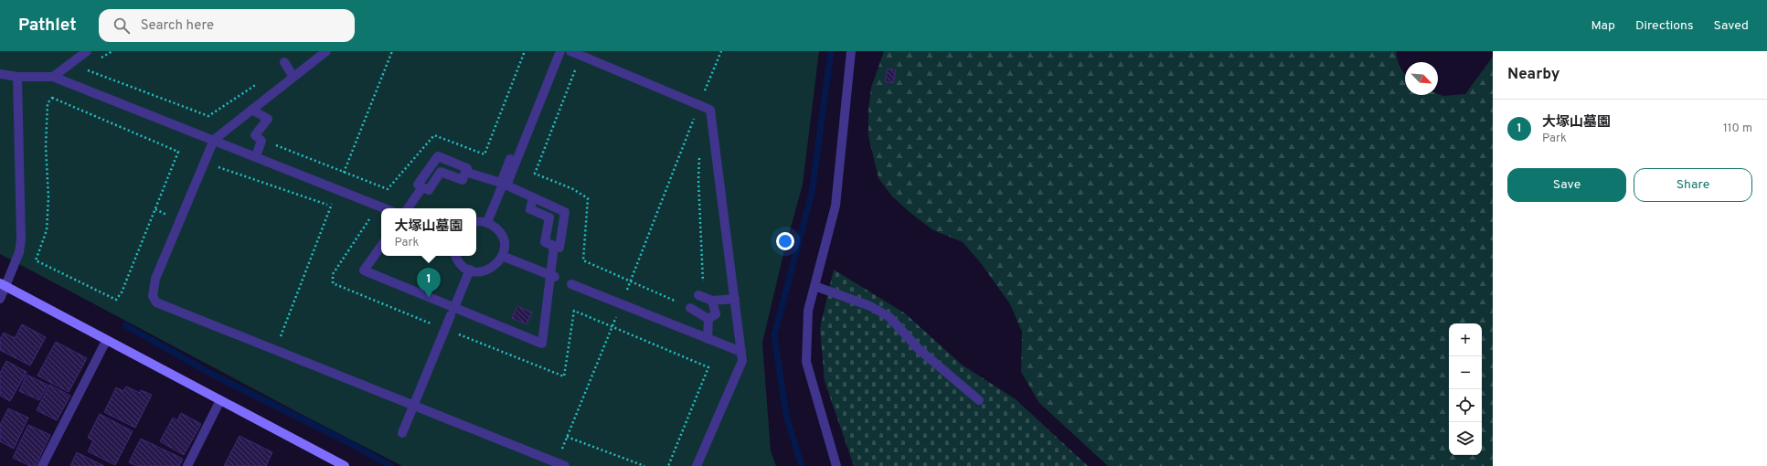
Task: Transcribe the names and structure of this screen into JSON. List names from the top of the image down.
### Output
{
  "north": "bottom right",
  "page": {
    "header": "Pathlet",
    "search": "Search here",
    "nav": ["Map", "Directions", "Saved"],
    "heading": "Nearby",
    "list": [
      {
        "mark": "1",
        "name": "大塚山墓園",
        "note": "Park",
        "value": "110 m"
      }
    ],
    "buttons": ["Save", "Share"],
    "popup": ["大塚山墓園", "Park"],
    "pins": "1",
    "map_buttons": ["+", "−"]
  }
}
